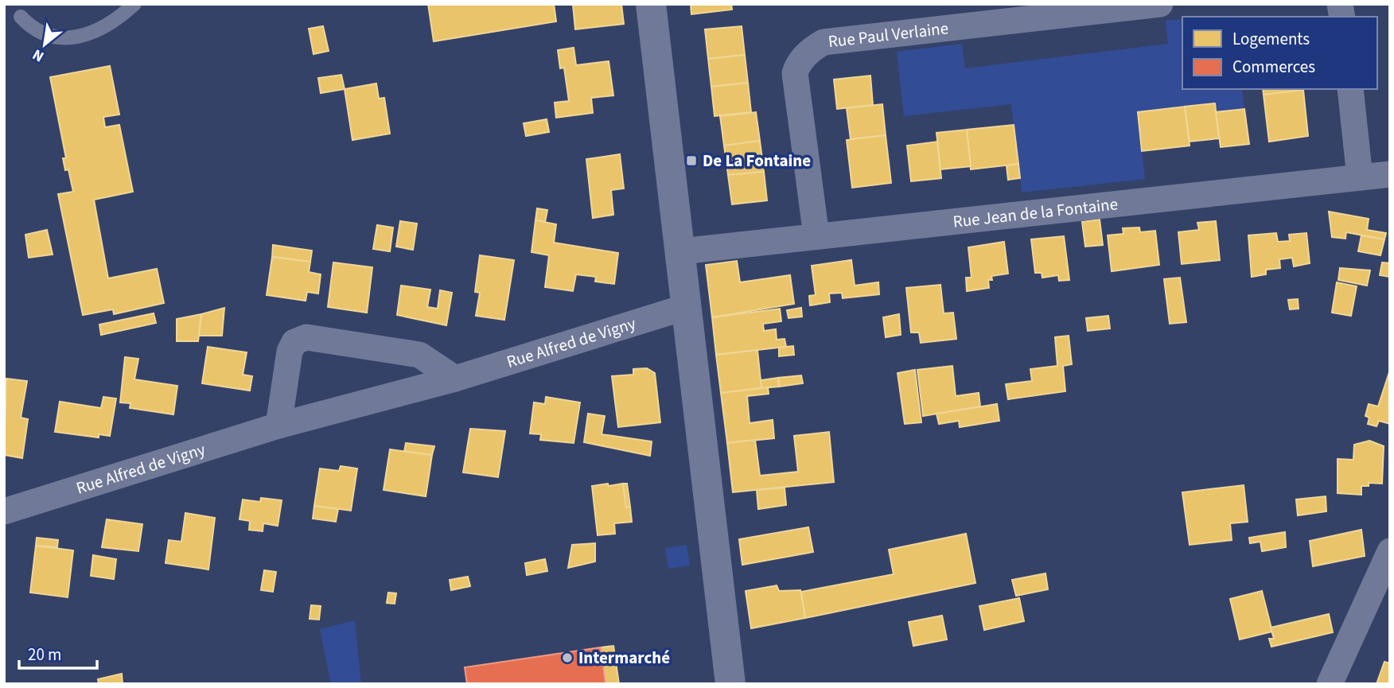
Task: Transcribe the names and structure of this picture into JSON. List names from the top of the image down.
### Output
{
  "streets": {
    "street": ["Rue Paul Verlaine", "Rue Jean de la Fontaine", "Rue Alfred de Vigny"]
  },
  "crossings": [
    ["Rue Paul Verlaine", "Rue Jean de la Fontaine"]
  ],
  "places": {
    "transit": ["De La Fontaine"],
    "other": ["Intermarché"]
  },
  "legend": ["Logements", "Commerces"],
  "scale_bar": "20 m",
  "north": "bottom left"
}
